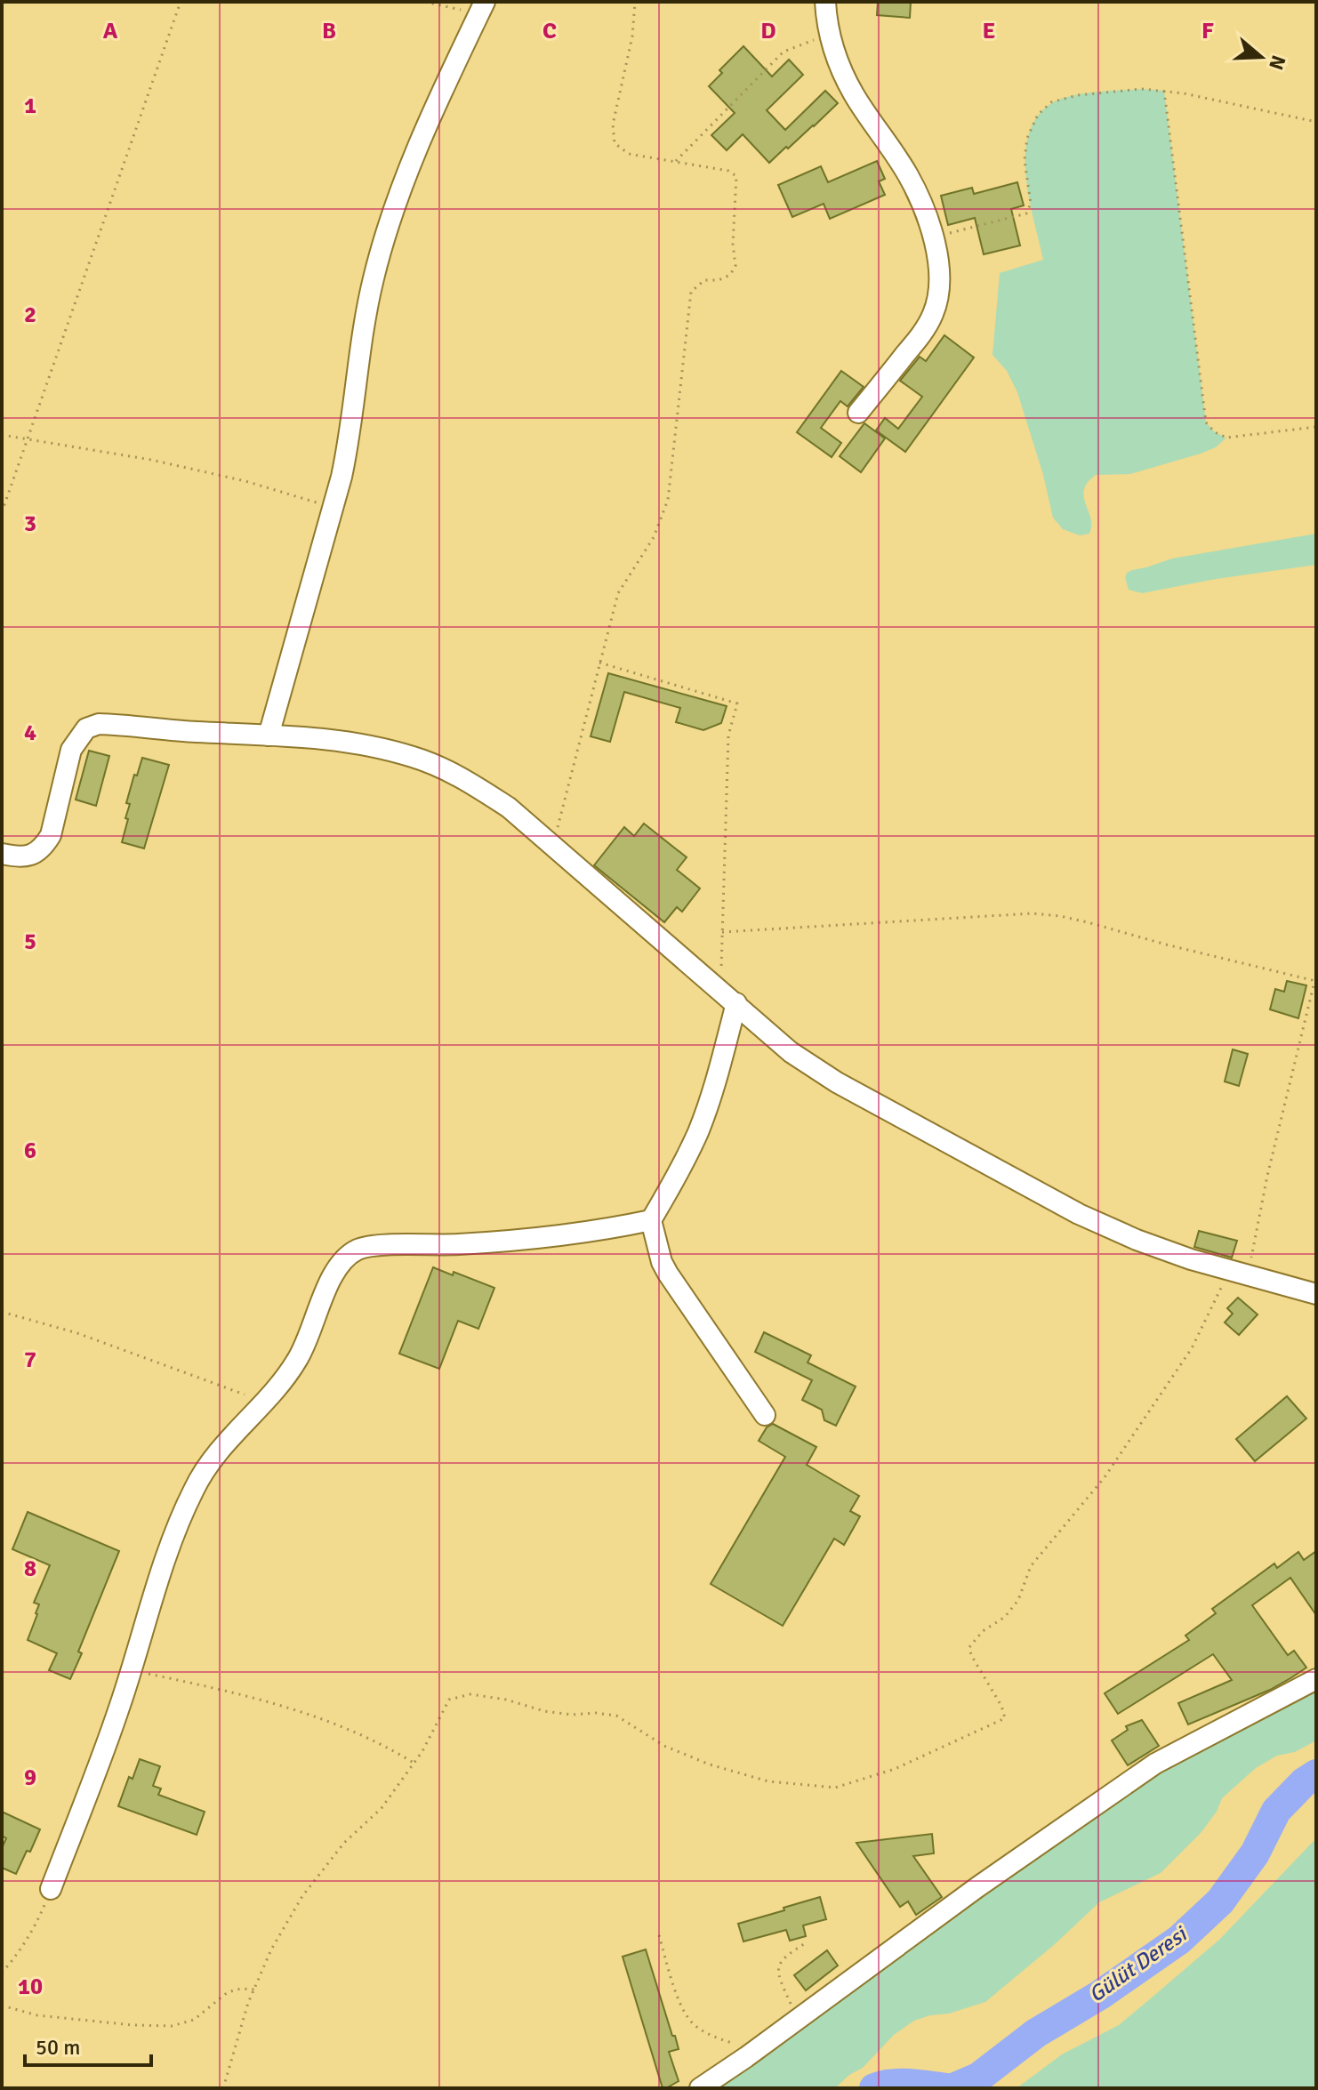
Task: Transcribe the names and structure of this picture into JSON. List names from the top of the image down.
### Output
{
  "water": ["Gülüt Deresi"],
  "scale_bar": "50 m",
  "north": "right",
  "grid": {
    "columns": [
      "A",
      "B",
      "C",
      "D",
      "E",
      "F"
    ],
    "rows": [
      "1",
      "2",
      "3",
      "4",
      "5",
      "6",
      "7",
      "8",
      "9",
      "10"
    ]
  }
}
